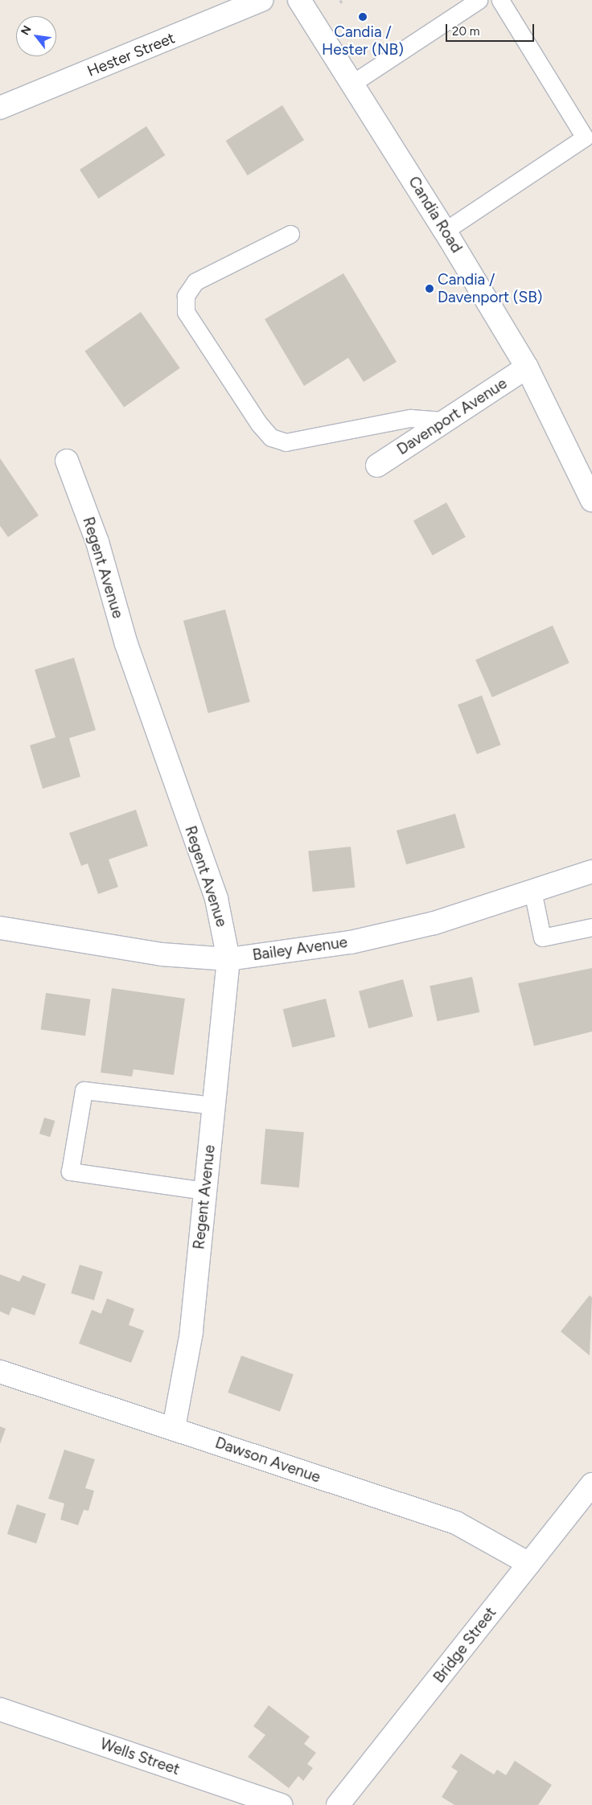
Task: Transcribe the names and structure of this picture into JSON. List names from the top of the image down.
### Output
{
  "streets": {
    "street": [
      "Hester Street",
      "Candia Road",
      "Davenport Avenue",
      "Regent Avenue",
      "Bailey Avenue",
      "Dawson Avenue",
      "Bridge Street",
      "Wells Street"
    ]
  },
  "crossings": [
    ["Candia Road", "Davenport Avenue"],
    ["Regent Avenue", "Bailey Avenue"],
    ["Regent Avenue", "Dawson Avenue"],
    ["Dawson Avenue", "Bridge Street"]
  ],
  "places": ["Candia / Hester (NB)", "Candia / Davenport (SB)"],
  "scale_bar": "20 m",
  "north": "top left"
}
